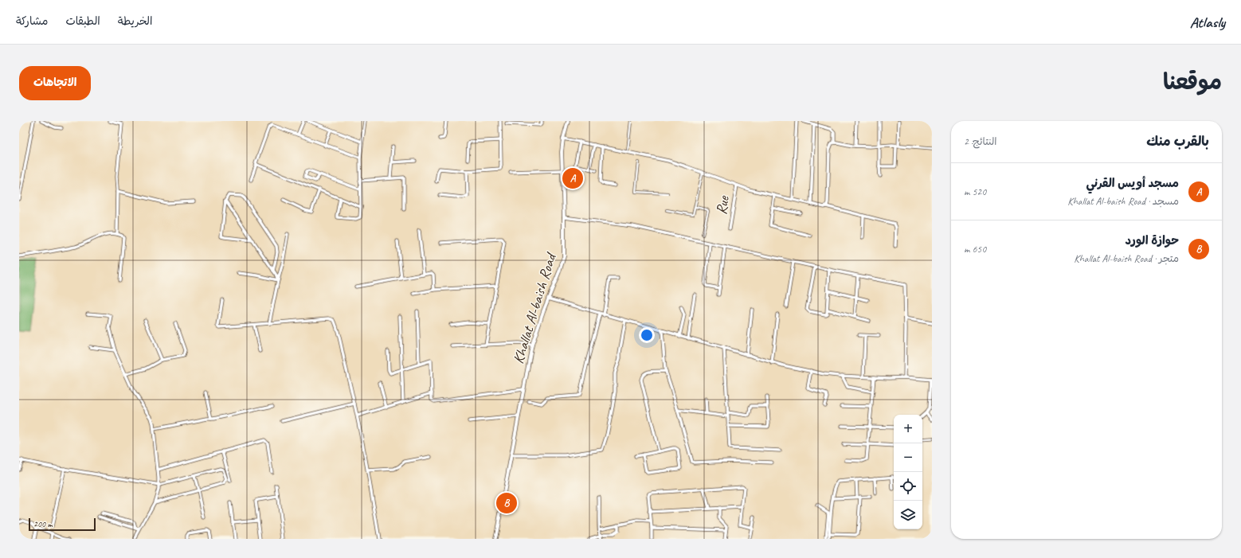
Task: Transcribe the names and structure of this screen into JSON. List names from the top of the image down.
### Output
{
  "streets": {
    "street": ["Rue", "Khallat Al-baish Road"]
  },
  "scale_bar": "200 m",
  "page": {
    "header": "Atlasly",
    "nav": ["الخريطة", "الطبقات", "مشاركة"],
    "title": "موقعنا",
    "buttons": "الاتجاهات",
    "heading": ["بالقرب منك", "النتائج: 2"],
    "list": [
      {
        "mark": "A",
        "name": "مسجد أويس القرني",
        "note": "مسجد · Khallat Al-baish Road",
        "value": "520 m"
      },
      {
        "mark": "B",
        "name": "حوازة الورد",
        "note": "متجر · Khallat Al-baish Road",
        "value": "650 m"
      }
    ],
    "pins": ["A", "B"],
    "map_buttons": ["+", "−"],
    "scale": "200 m"
  }
}
